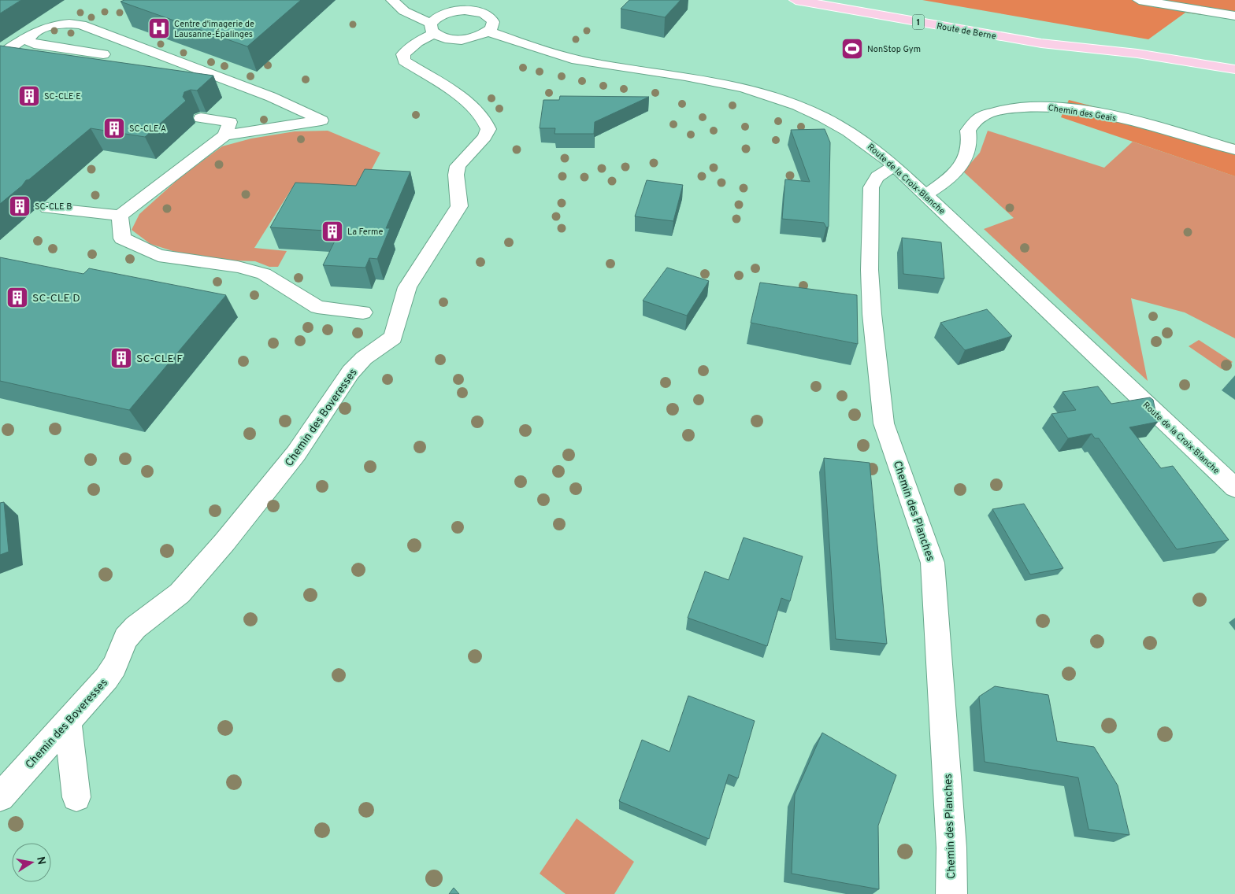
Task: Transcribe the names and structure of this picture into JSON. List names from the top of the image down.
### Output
{
  "streets": {
    "main road": ["1", "Route de Berne"],
    "street": [
      "Chemin des Geais",
      "Route de la Croix-Blanche",
      "Chemin des Boveresses",
      "Chemin des Planches"
    ]
  },
  "crossings": [
    ["Chemin des Geais", "Route de la Croix-Blanche"],
    ["Route de la Croix-Blanche", "Chemin des Planches"]
  ],
  "places": {
    "hospital": ["Centre d'imagerie de Lausanne-Épalinges"],
    "sports": ["NonStop Gym"],
    "building": [
      "SC-CLE E",
      "SC-CLE A",
      "SC-CLE B",
      "La Ferme",
      "SC-CLE D",
      "SC-CLE F"
    ]
  },
  "north": "right"
}
